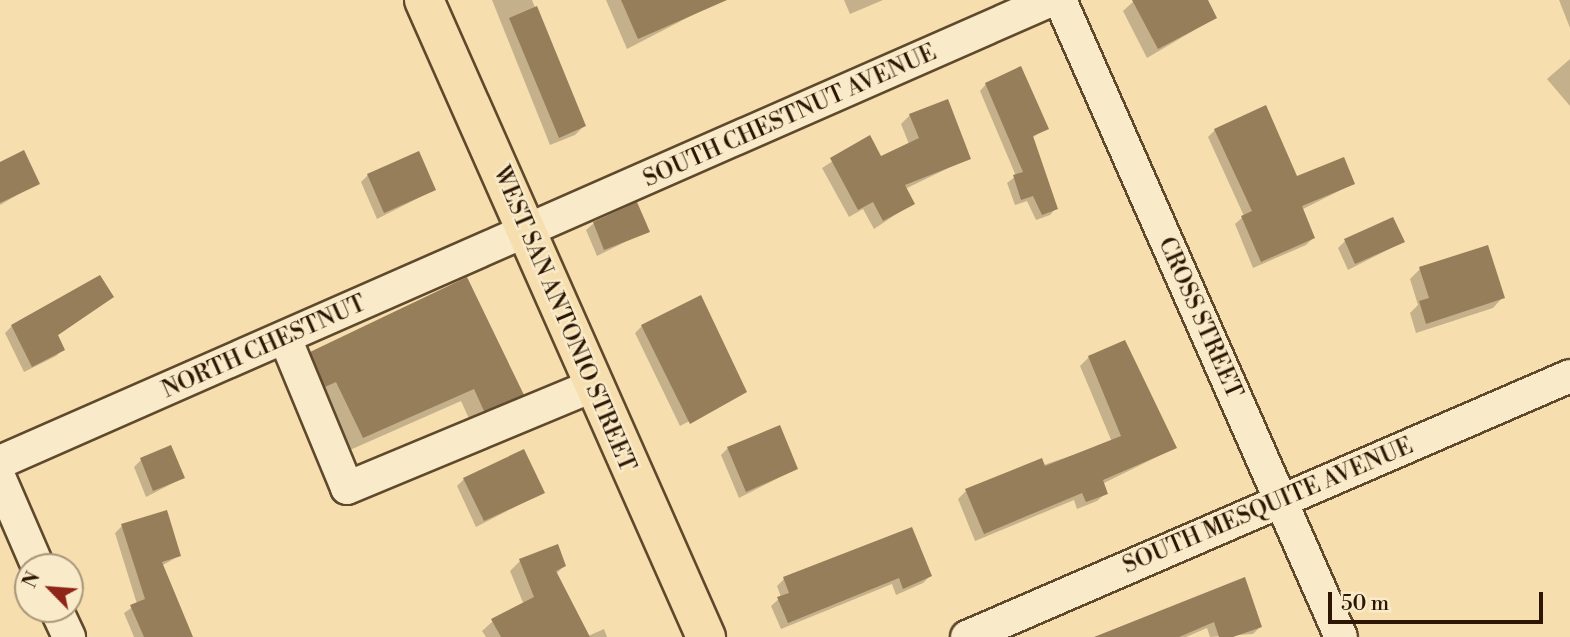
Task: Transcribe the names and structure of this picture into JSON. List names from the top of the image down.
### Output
{
  "streets": {
    "main road": ["WEST SAN ANTONIO STREET"],
    "street": [
      "SOUTH CHESTNUT AVENUE",
      "CROSS STREET",
      "NORTH CHESTNUT",
      "SOUTH MESQUITE AVENUE"
    ]
  },
  "crossings": [
    ["SOUTH CHESTNUT AVENUE", "WEST SAN ANTONIO STREET"],
    ["SOUTH CHESTNUT AVENUE", "NORTH CHESTNUT"],
    ["CROSS STREET", "SOUTH MESQUITE AVENUE"],
    ["WEST SAN ANTONIO STREET", "NORTH CHESTNUT"]
  ],
  "scale_bar": "50 m",
  "north": "top left"
}
